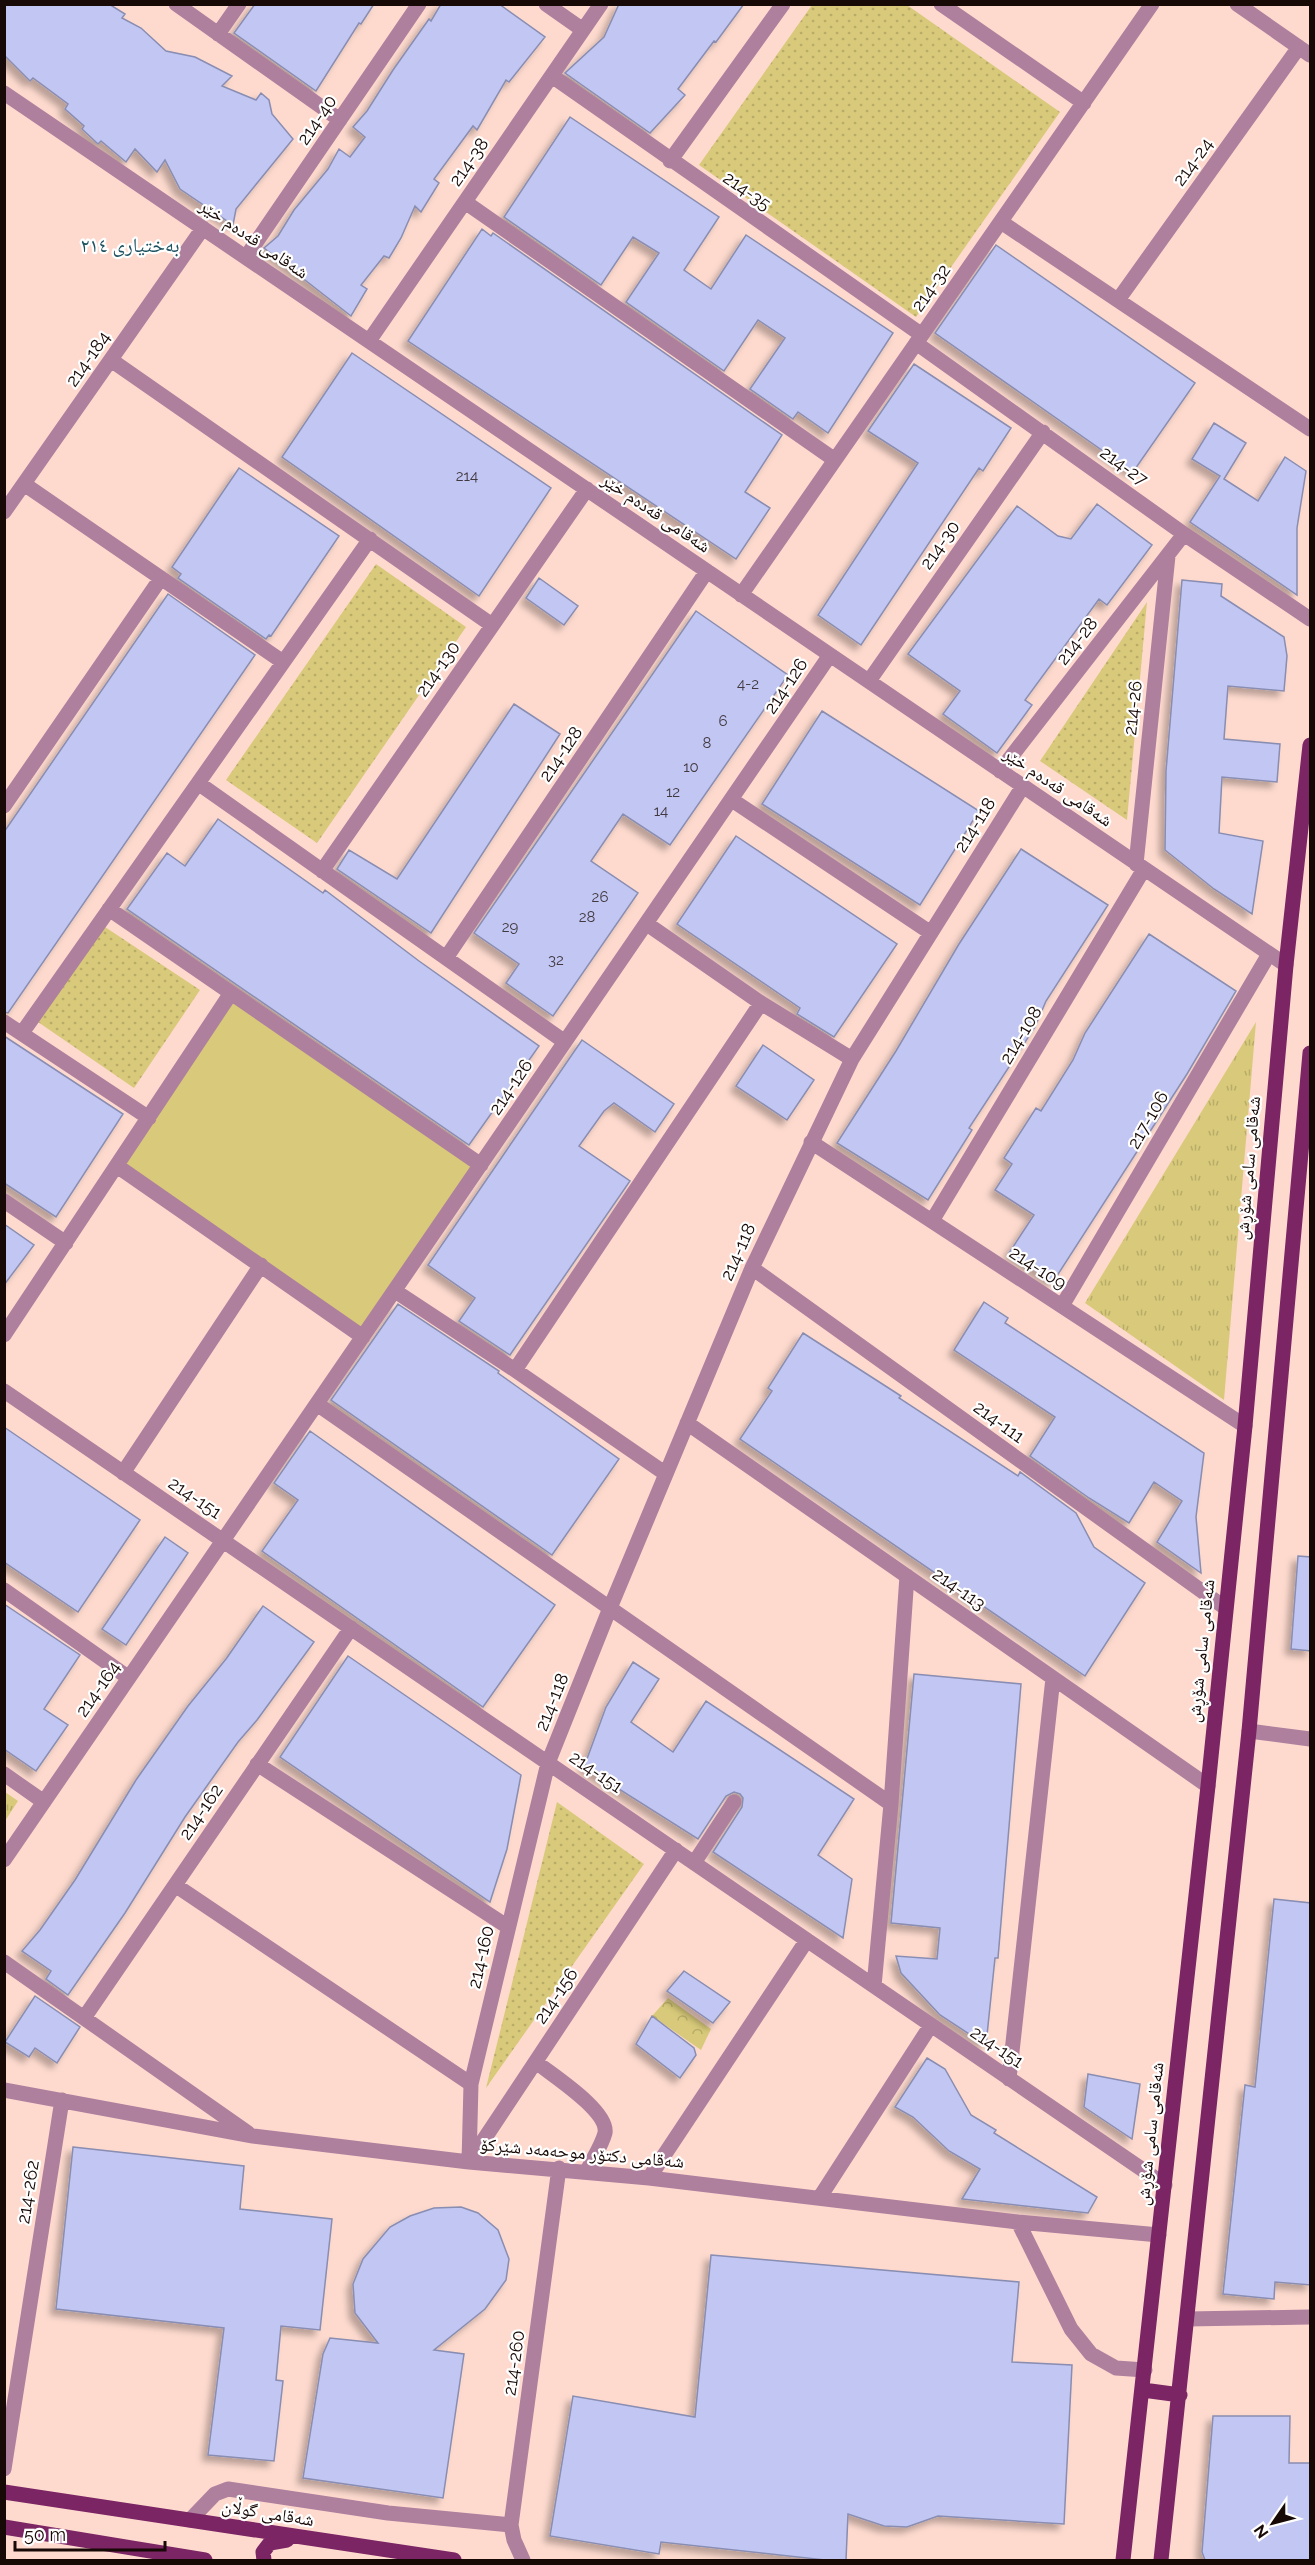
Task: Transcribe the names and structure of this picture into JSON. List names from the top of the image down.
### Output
{
  "streets": {
    "main road": ["شەقامی سامی شۆڕش", "شەقامی گوڵان"],
    "street": [
      "214-40",
      "214-38",
      "214-24",
      "214-35",
      "شەقامی قەدەم خێر",
      "214-32",
      "214-184",
      "214-27",
      "214-30",
      "214-28",
      "214-130",
      "214-126",
      "214-26",
      "214-128",
      "214-118",
      "214-108",
      "217-106",
      "214-109",
      "214-111",
      "214-151",
      "214-113",
      "214-164",
      "214-162",
      "214-160",
      "214-156",
      "شەقامی دکتۆر موحەمەد شێرکۆ",
      "214-262",
      "214-260"
    ]
  },
  "crossings": [
    ["214-40", "شەقامی قەدەم خێر"],
    ["214-38", "214-35"],
    ["214-38", "شەقامی قەدەم خێر"],
    ["214-35", "214-32"],
    ["214-35", "214-27"],
    ["شەقامی قەدەم خێر", "214-32"],
    ["شەقامی قەدەم خێر", "214-184"],
    ["شەقامی قەدەم خێر", "214-30"],
    ["شەقامی قەدەم خێر", "214-28"],
    ["شەقامی قەدەم خێر", "214-130"],
    ["شەقامی قەدەم خێر", "214-126"],
    ["شەقامی قەدەم خێر", "214-26"],
    ["شەقامی قەدەم خێر", "214-128"],
    ["شەقامی قەدەم خێر", "214-118"],
    ["شەقامی قەدەم خێر", "214-108"],
    ["شەقامی قەدەم خێر", "217-106"],
    ["شەقامی قەدەم خێر", "شەقامی سامی شۆڕش"],
    ["214-32", "214-27"],
    ["214-27", "214-30"],
    ["214-27", "214-28"],
    ["214-28", "214-26"],
    ["214-126", "214-151"],
    ["214-126", "214-164"],
    ["214-26", "214-108"],
    ["214-118", "214-109"],
    ["214-118", "214-111"],
    ["214-118", "214-151"],
    ["214-118", "214-113"],
    ["214-118", "214-160"],
    ["214-108", "214-109"],
    ["217-106", "214-109"],
    ["شەقامی سامی شۆڕش", "214-109"],
    ["شەقامی سامی شۆڕش", "214-111"],
    ["شەقامی سامی شۆڕش", "214-151"],
    ["شەقامی سامی شۆڕش", "214-113"],
    ["شەقامی سامی شۆڕش", "شەقامی دکتۆر موحەمەد شێرکۆ"],
    ["214-151", "214-164"],
    ["214-151", "214-162"],
    ["214-151", "214-160"],
    ["214-151", "214-156"],
    ["214-160", "214-156"],
    ["214-160", "شەقامی دکتۆر موحەمەد شێرکۆ"],
    ["214-156", "شەقامی دکتۆر موحەمەد شێرکۆ"],
    ["شەقامی دکتۆر موحەمەد شێرکۆ", "214-262"],
    ["شەقامی دکتۆر موحەمەد شێرکۆ", "214-260"]
  ],
  "districts": ["بەختیاری ٢١٤"],
  "house_numbers": [
    "214",
    "4-2",
    "6",
    "8",
    "10",
    "12",
    "14",
    "26",
    "28",
    "29",
    "32"
  ],
  "scale_bar": "50 m",
  "north": "bottom left"
}
